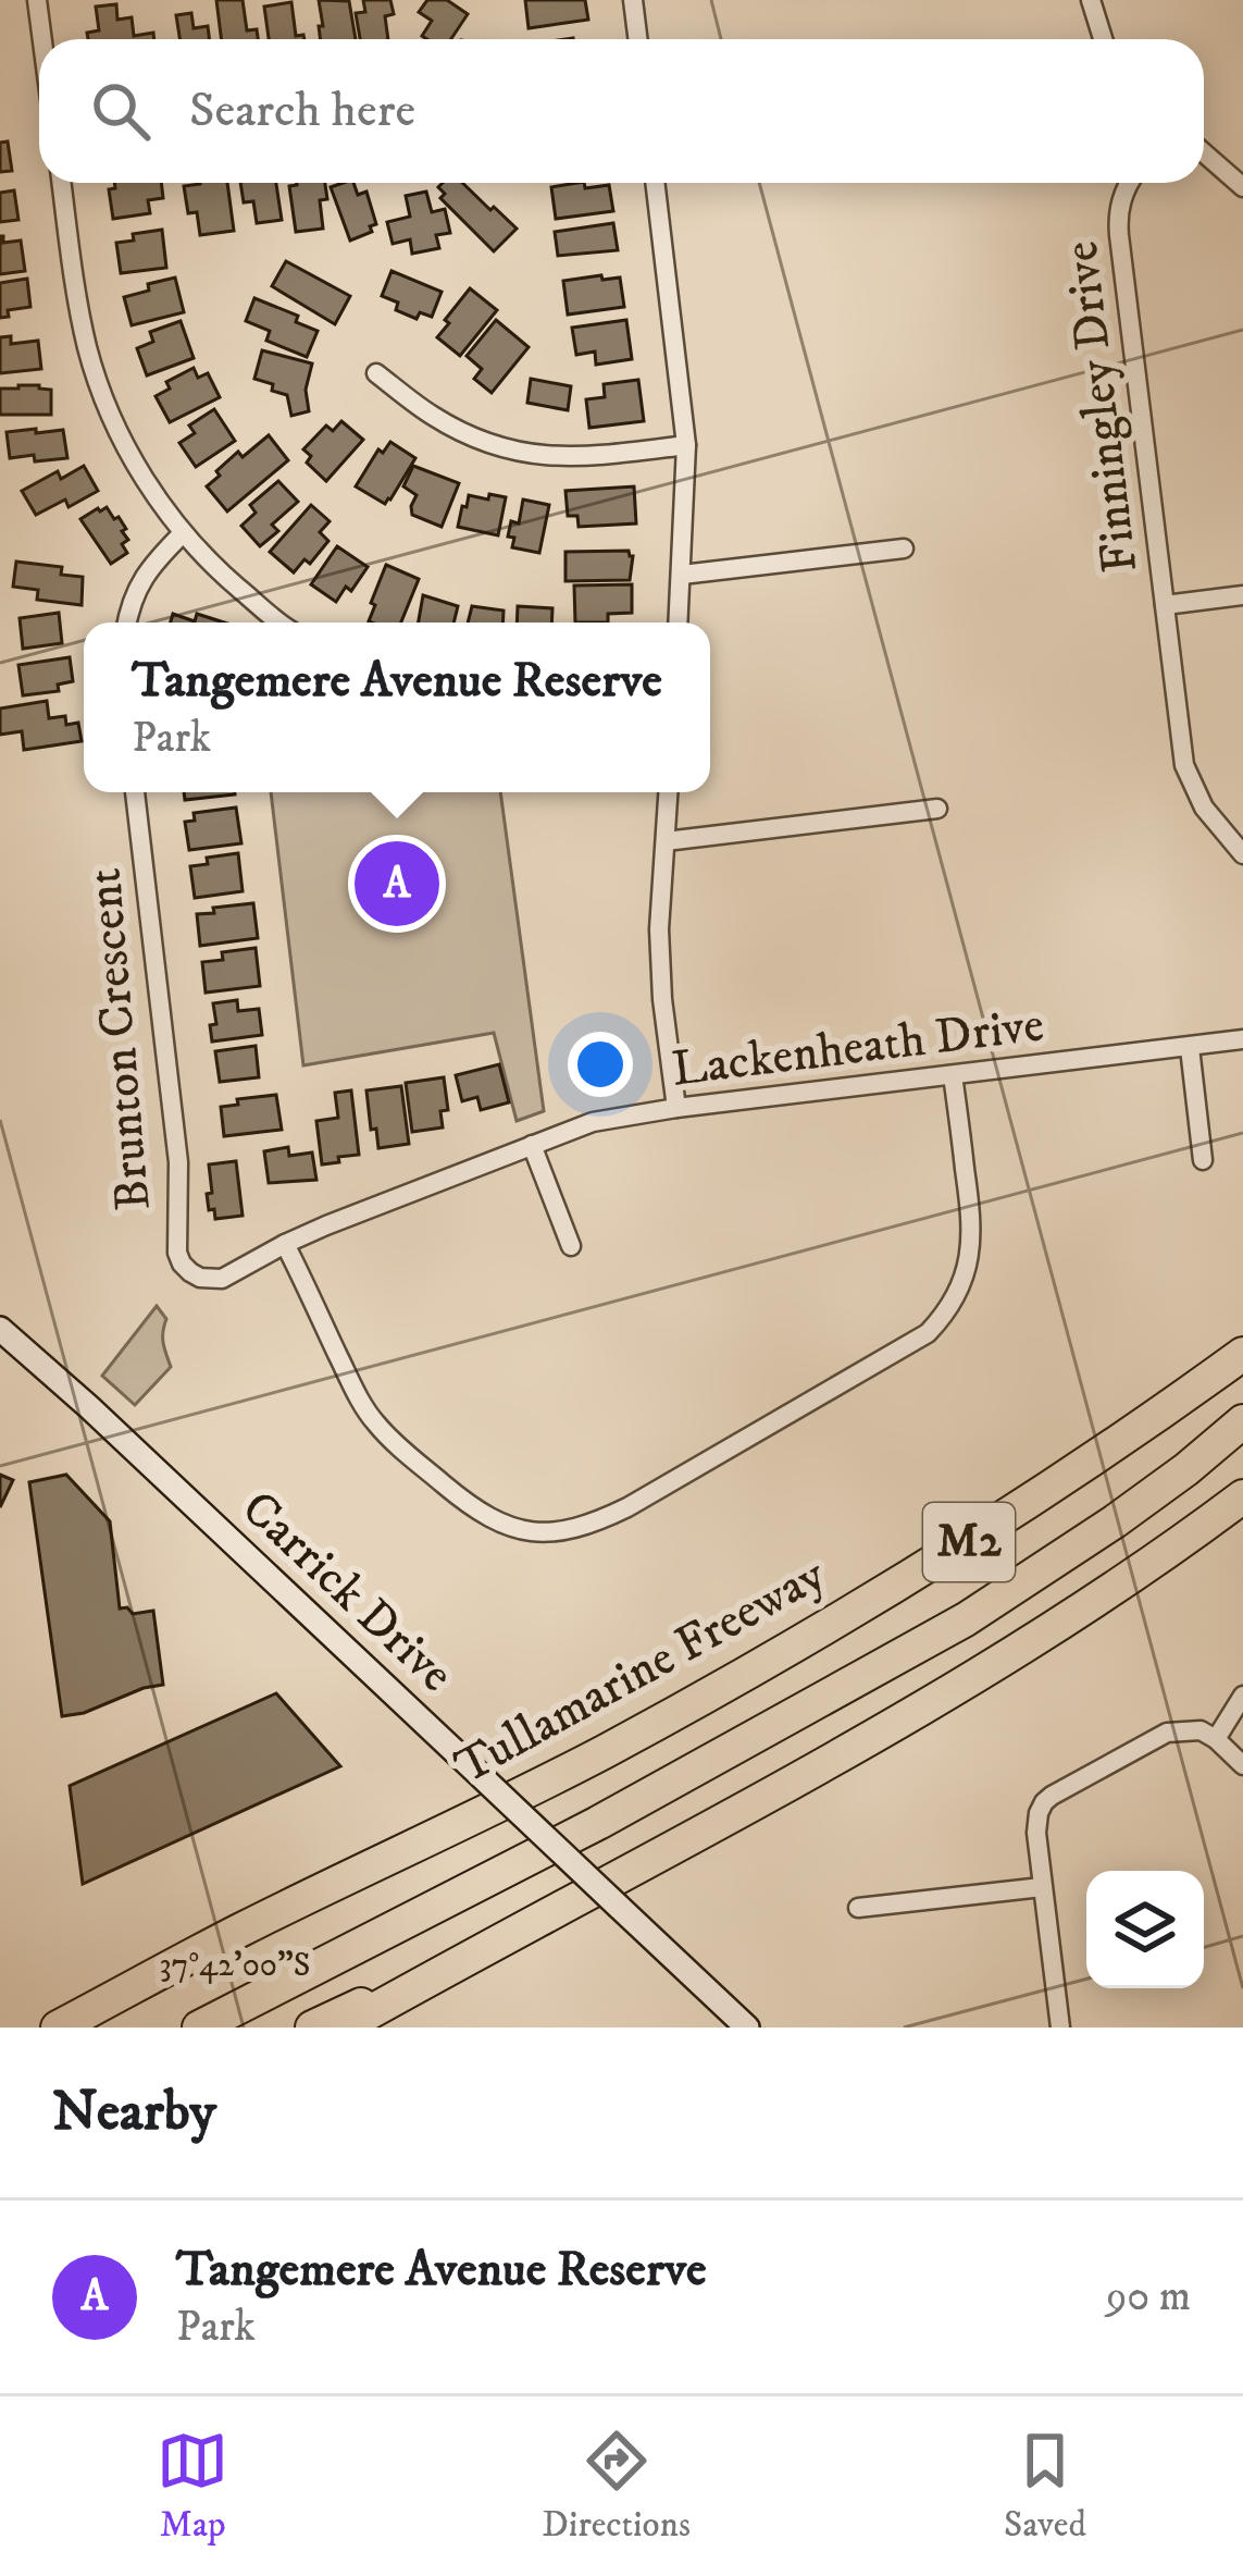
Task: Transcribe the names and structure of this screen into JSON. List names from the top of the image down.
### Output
{
  "streets": {
    "highway": ["M2", "Tullamarine Freeway"],
    "street": [
      "Finningley Drive",
      "Brunton Crescent",
      "Lackenheath Drive",
      "Carrick Drive"
    ]
  },
  "crossings": [
    ["Brunton Crescent", "Lackenheath Drive"]
  ],
  "page": {
    "search": "Search here",
    "popup": ["Tangemere Avenue Reserve", "Park"],
    "pins": "A",
    "heading": "Nearby",
    "list": [
      {
        "mark": "A",
        "name": "Tangemere Avenue Reserve",
        "note": "Park",
        "value": "90 m"
      }
    ],
    "nav": ["Map", "Directions", "Saved"]
  },
  "coordinates": ["37°42'00\"S"]
}
